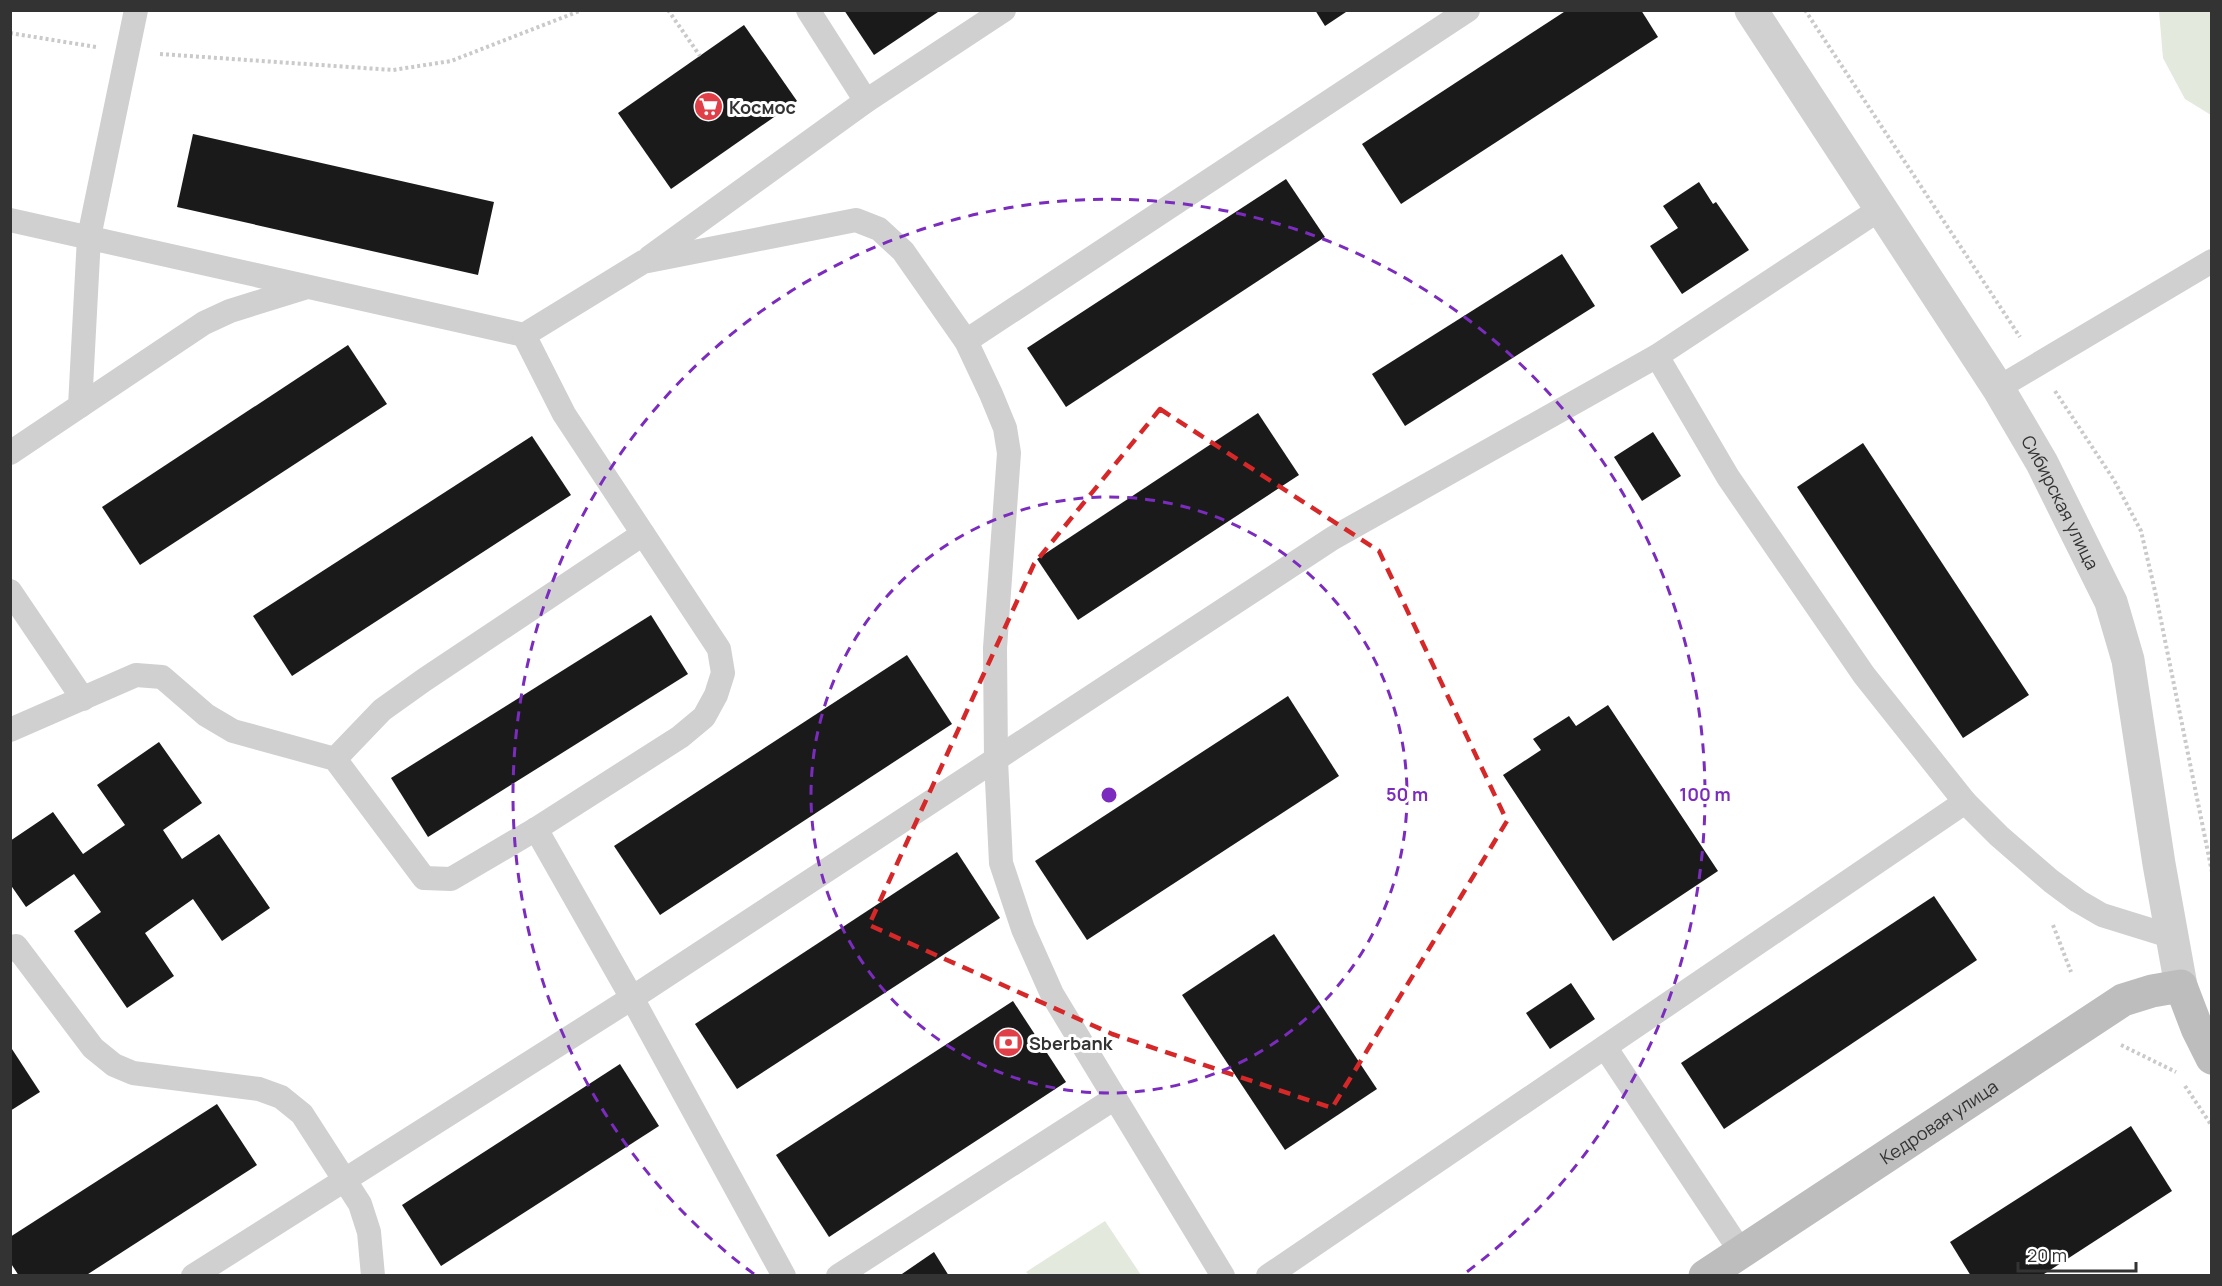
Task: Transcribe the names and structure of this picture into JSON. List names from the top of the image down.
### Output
{
  "streets": {
    "street": ["Сибирская улица", "Кедровая улица"]
  },
  "crossings": [
    ["Сибирская улица", "Кедровая улица"]
  ],
  "places": {
    "supermarket": ["Космос"],
    "bank": ["Sberbank"]
  },
  "scale_bar": "20 m",
  "rings": ["50 m", "100 m"]
}
